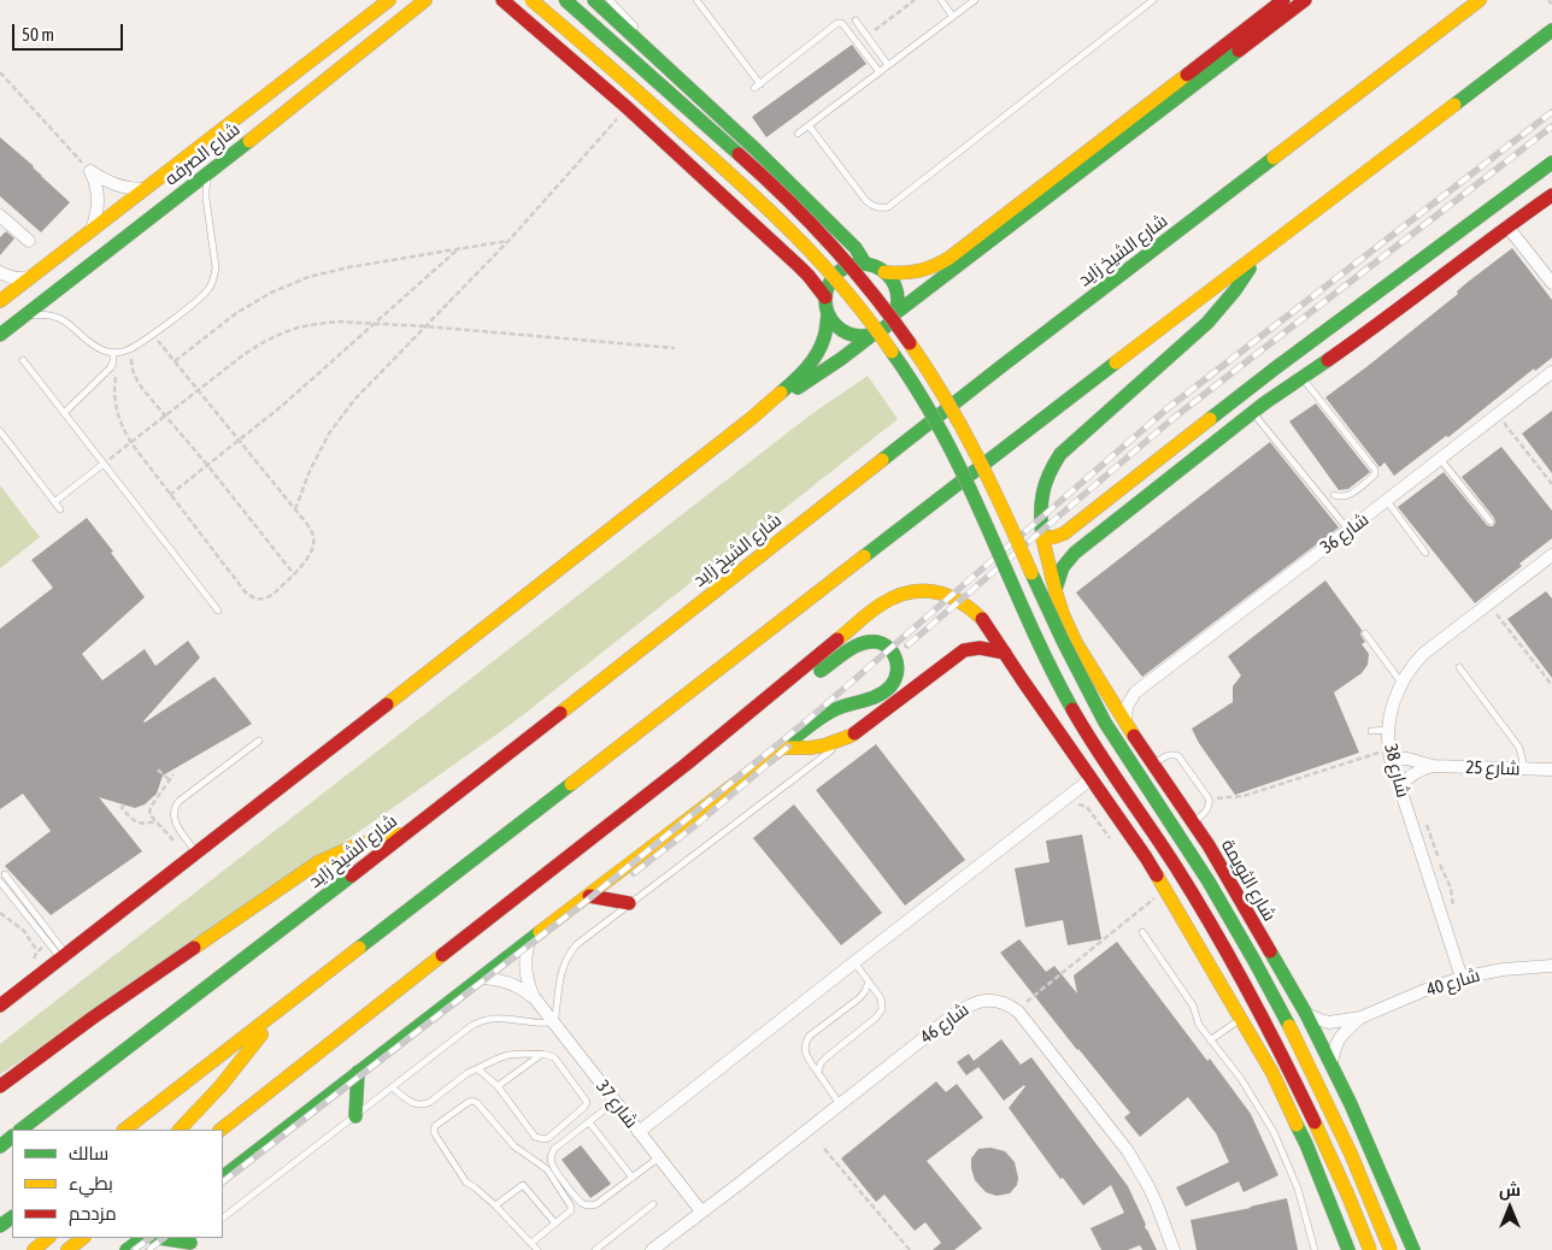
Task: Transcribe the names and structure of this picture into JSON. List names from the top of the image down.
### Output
{
  "streets": {
    "main road": ["شارع الصرفه", "شارع الشيخ زايد", "شارع الثويمة"],
    "street": [
      "شارع 36",
      "شارع 25",
      "شارع 38",
      "شارع 40",
      "شارع 46",
      "شارع 37"
    ]
  },
  "crossings": [
    ["شارع 25", "شارع 38"],
    ["شارع 38", "شارع 40"],
    ["شارع الثويمة", "شارع 40"],
    ["شارع 46", "شارع 37"]
  ],
  "legend": ["سالك", "بطيء", "مزدحم"],
  "scale_bar": "50 m",
  "north": "top"
}
